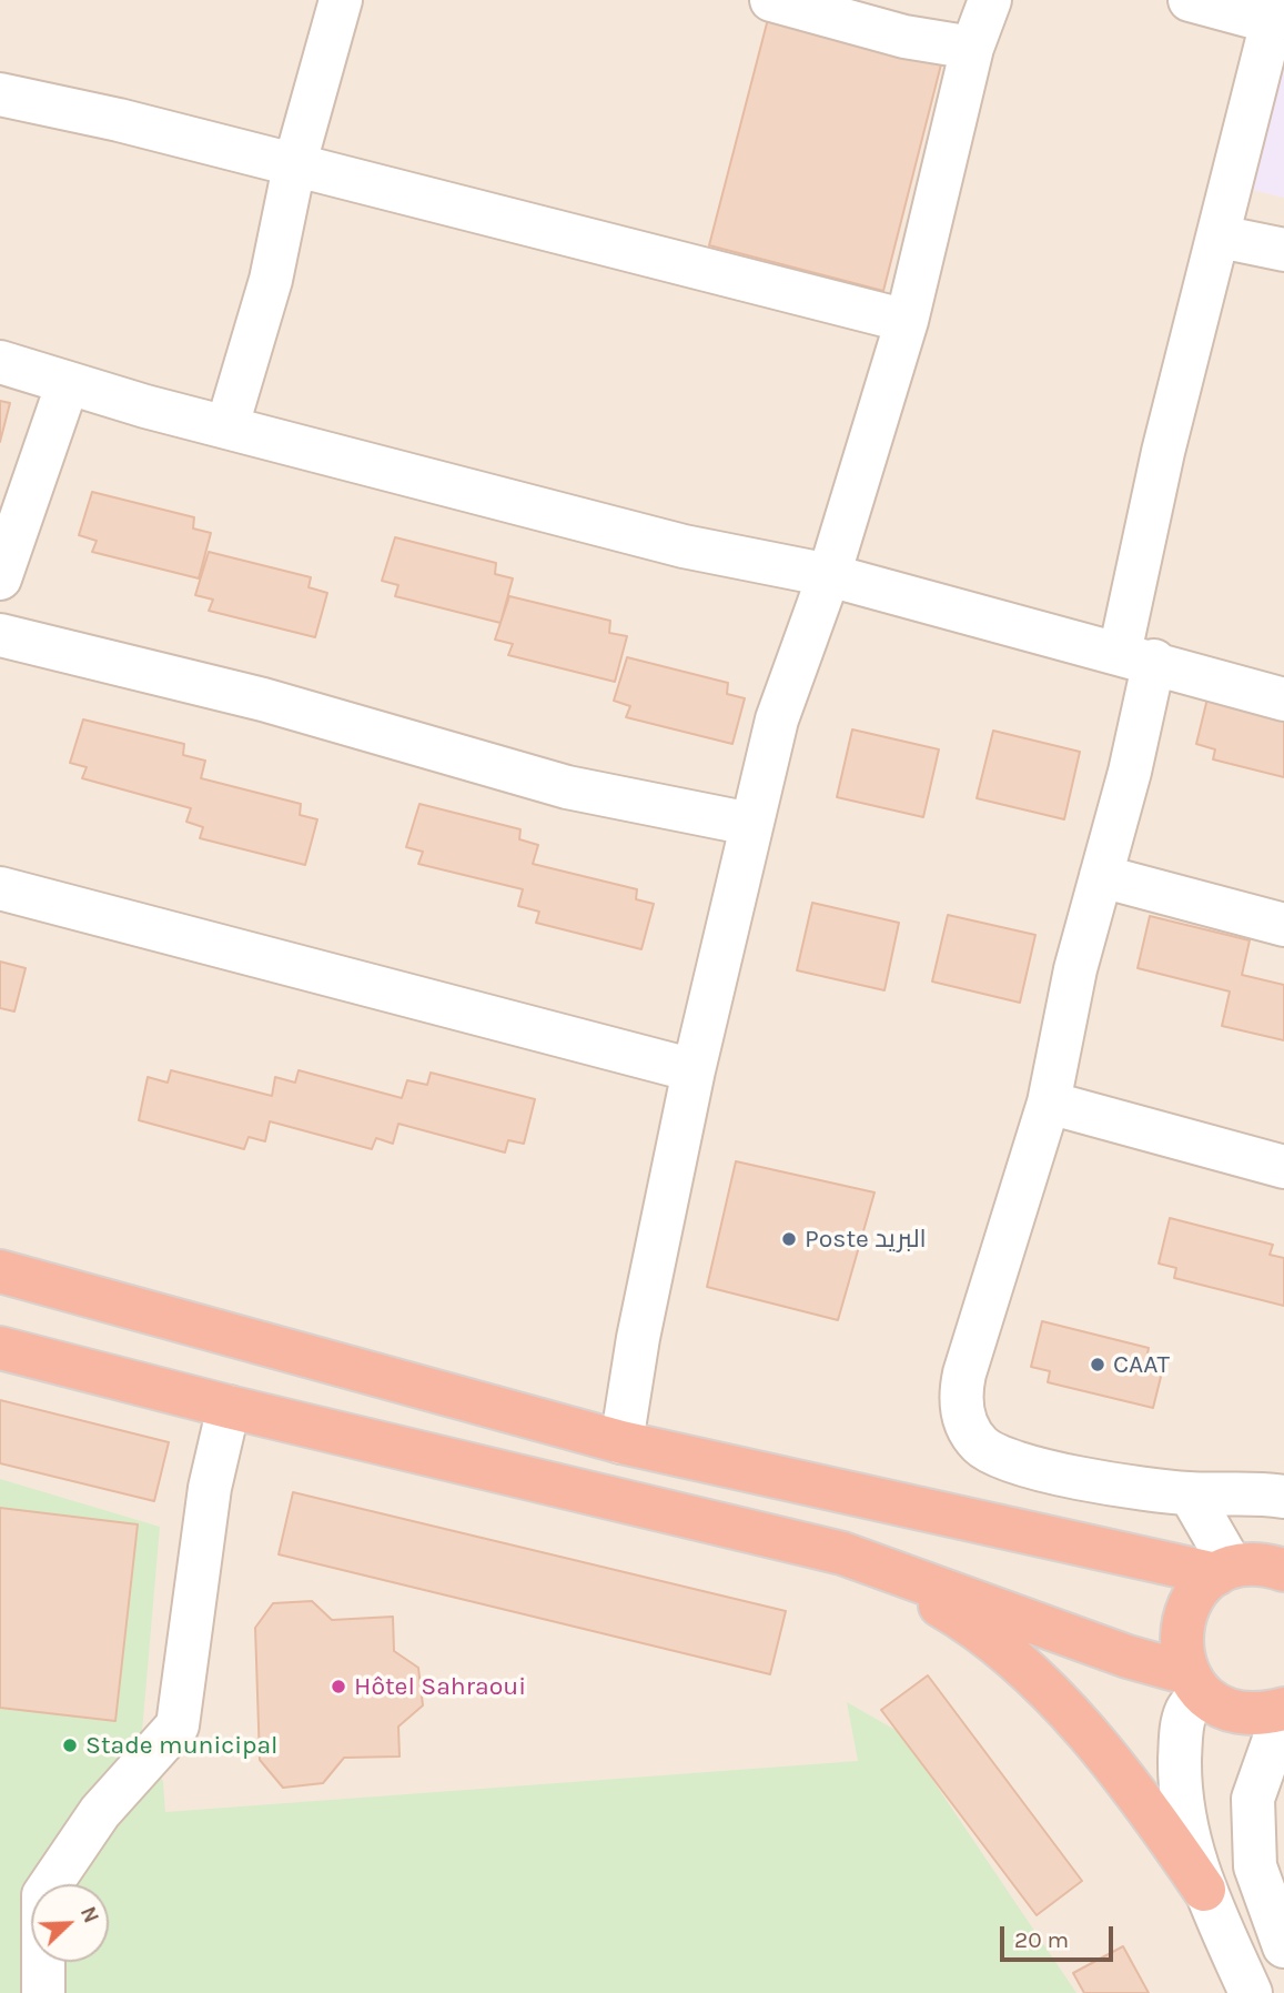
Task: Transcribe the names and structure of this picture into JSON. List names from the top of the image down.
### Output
{
  "places": [
    "Poste البريد",
    "CAAT",
    "Hôtel Sahraoui",
    "Stade municipal"
  ],
  "scale_bar": "20 m",
  "north": "top right"
}
